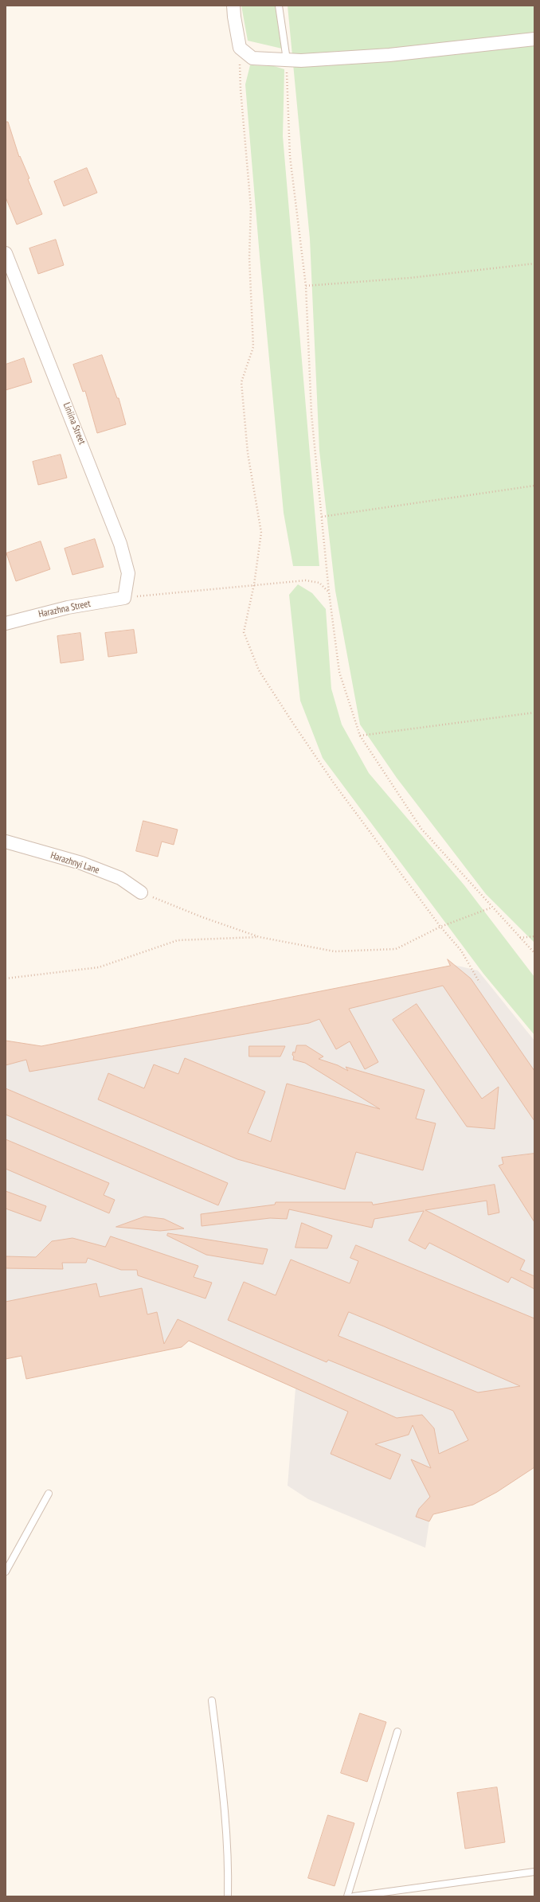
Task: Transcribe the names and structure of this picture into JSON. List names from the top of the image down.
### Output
{
  "streets": {
    "street": ["Liniina Street", "Harazhna Street", "Harazhnyi Lane"]
  },
  "crossings": [
    ["Liniina Street", "Harazhna Street"]
  ]
}
